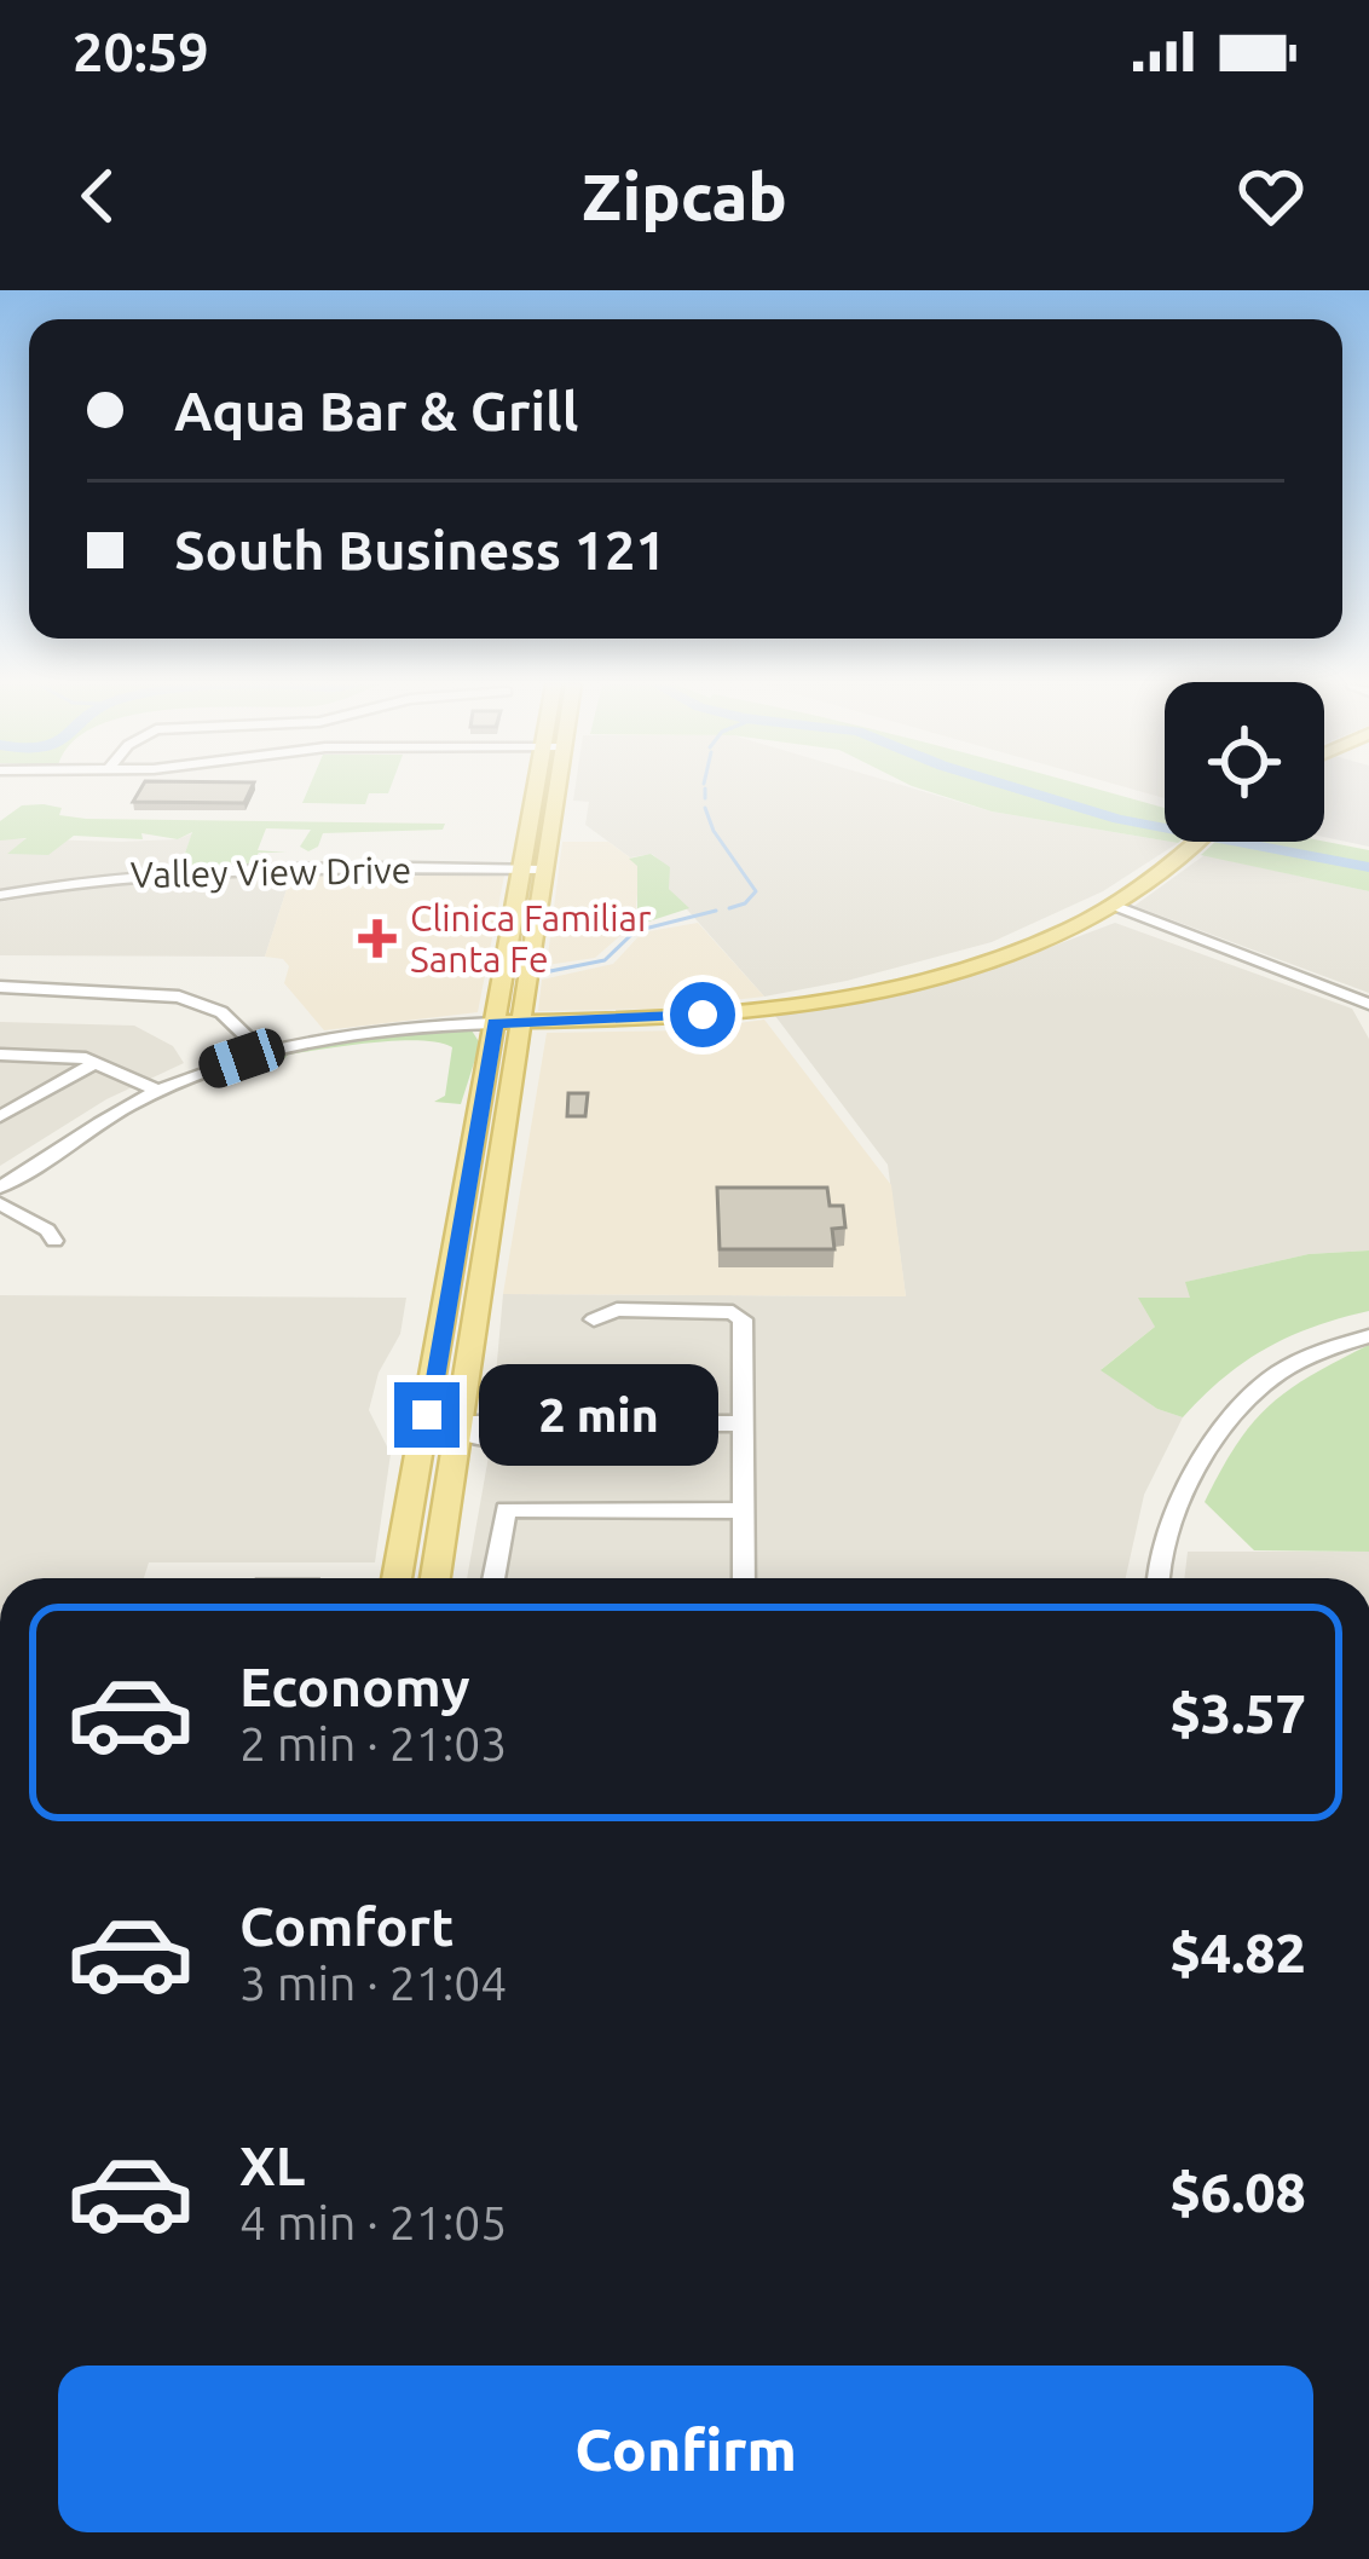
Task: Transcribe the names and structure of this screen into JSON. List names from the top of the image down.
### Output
{
  "streets": {
    "street": ["Valley View Drive"]
  },
  "places": {
    "health": ["Clinica Familiar Santa Fe"]
  },
  "page": {
    "status": "20:59",
    "header": "Zipcab",
    "banner": ["Aqua Bar & Grill", "South Business 121"],
    "bubble": "2 min",
    "list": [
      {
        "name": "Economy",
        "note": "2 min · 21:03",
        "value": "$3.57"
      },
      {
        "name": "Comfort",
        "note": "3 min · 21:04",
        "value": "$4.82"
      },
      {
        "name": "XL",
        "note": "4 min · 21:05",
        "value": "$6.08"
      }
    ],
    "buttons": "Confirm"
  }
}
